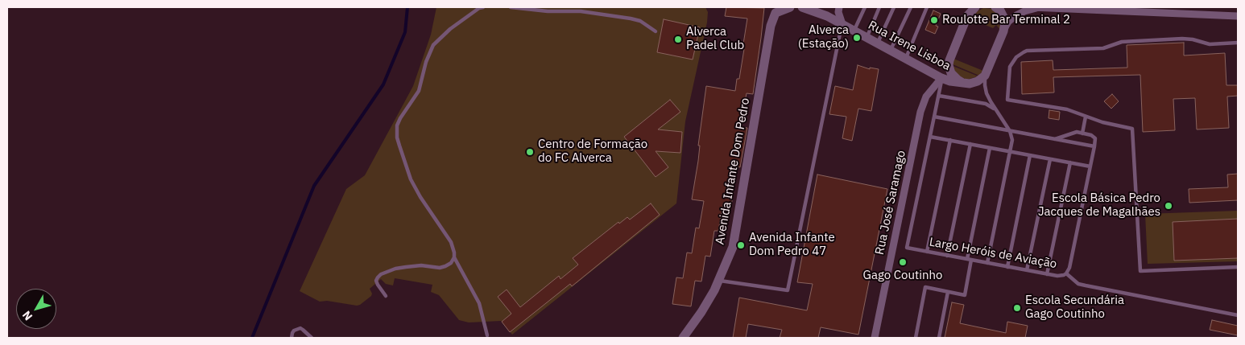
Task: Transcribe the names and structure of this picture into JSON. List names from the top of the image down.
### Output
{
  "streets": {
    "street": ["Rua Irene Lisboa", "Avenida Infante Dom Pedro", "Rua José Saramago"],
    "lane": ["Largo Heróis de Aviação"]
  },
  "crossings": [
    ["Rua Irene Lisboa", "Rua José Saramago"],
    ["Rua Irene Lisboa", "Largo Heróis de Aviação"],
    ["Rua José Saramago", "Largo Heróis de Aviação"]
  ],
  "places": [
    "Roulotte Bar Terminal 2",
    "Alverca (Estação)",
    "Alverca Padel Club",
    "Centro de Formação do FC Alverca",
    "Escola Básica Pedro Jacques de Magalhães",
    "Avenida Infante Dom Pedro 47",
    "Gago Coutinho",
    "Escola Secundária Gago Coutinho"
  ],
  "north": "bottom left"
}
